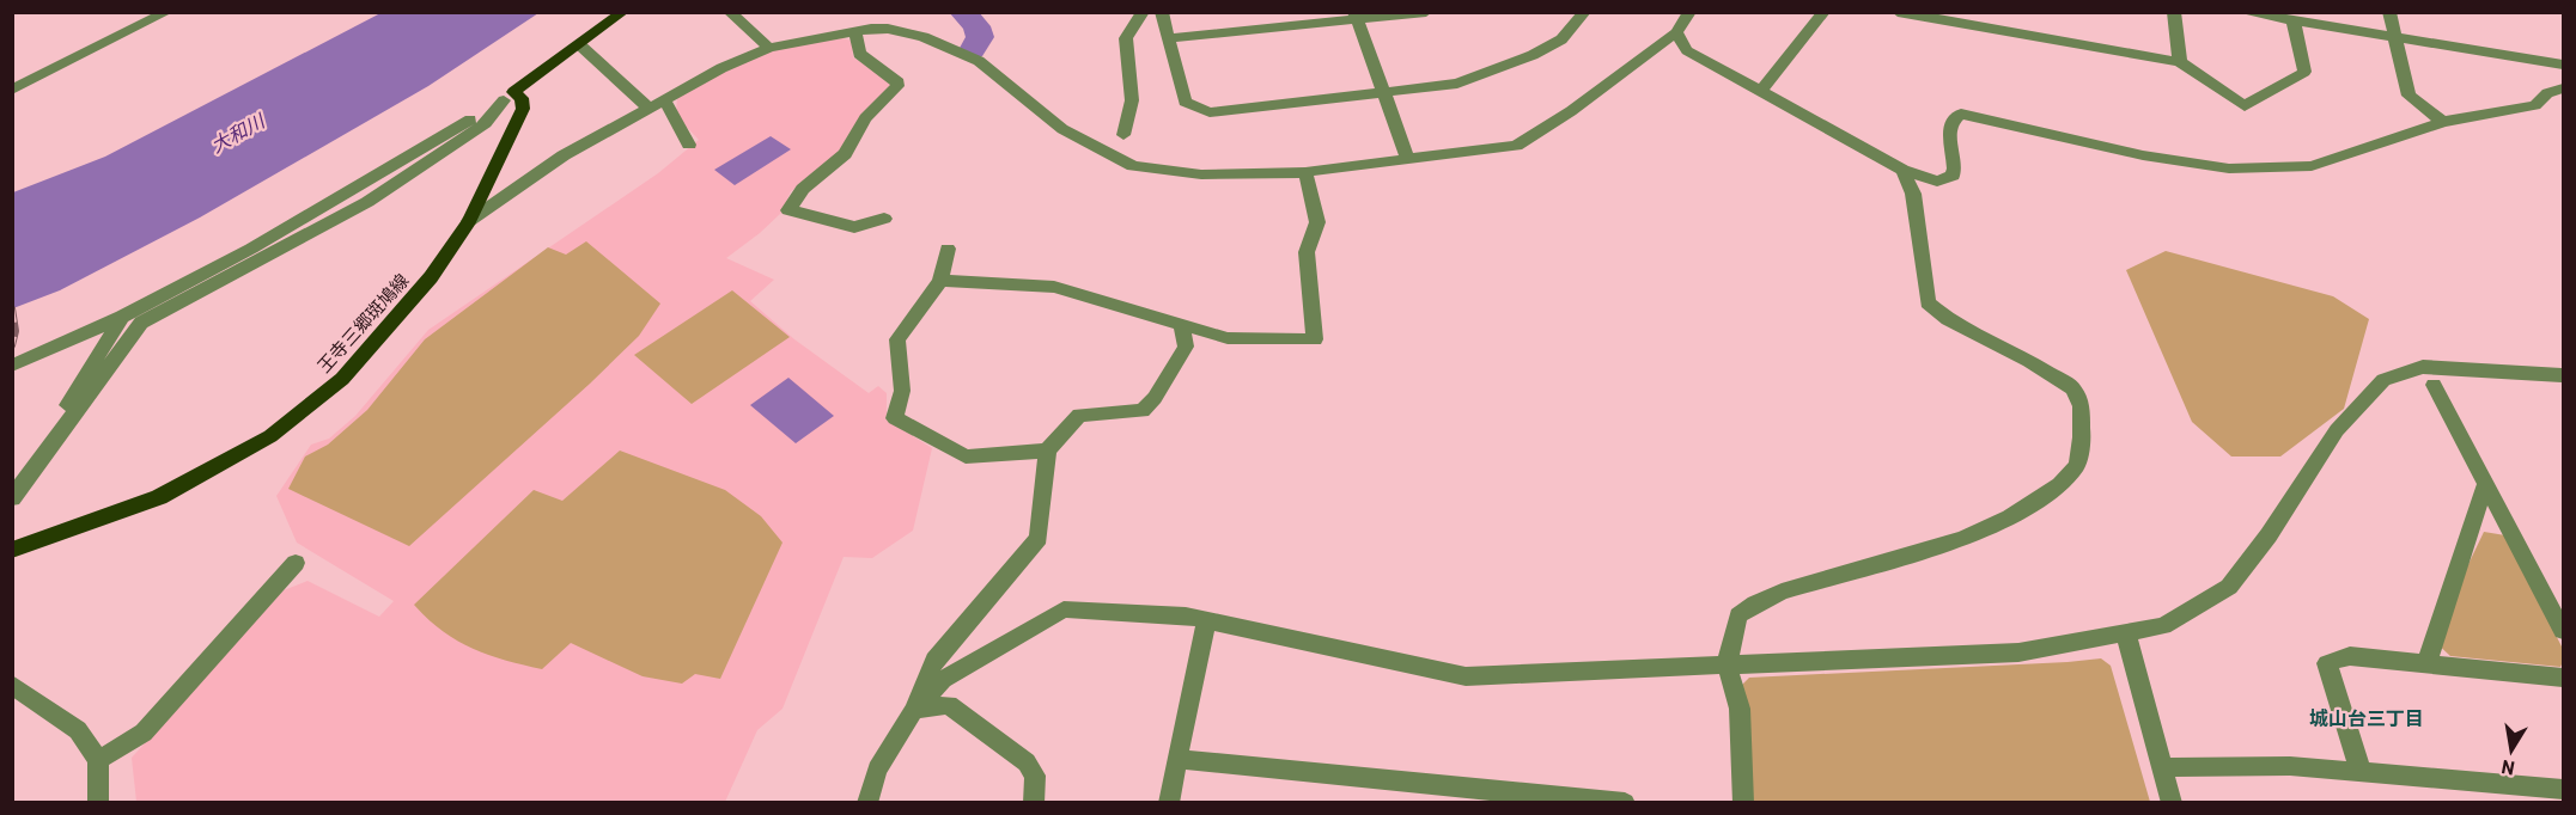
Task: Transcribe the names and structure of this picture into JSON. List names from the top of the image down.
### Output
{
  "streets": {
    "main road": ["王寺三郷斑鳩線"]
  },
  "districts": ["城山台三丁目"],
  "water": ["大和川"],
  "north": "bottom"
}
